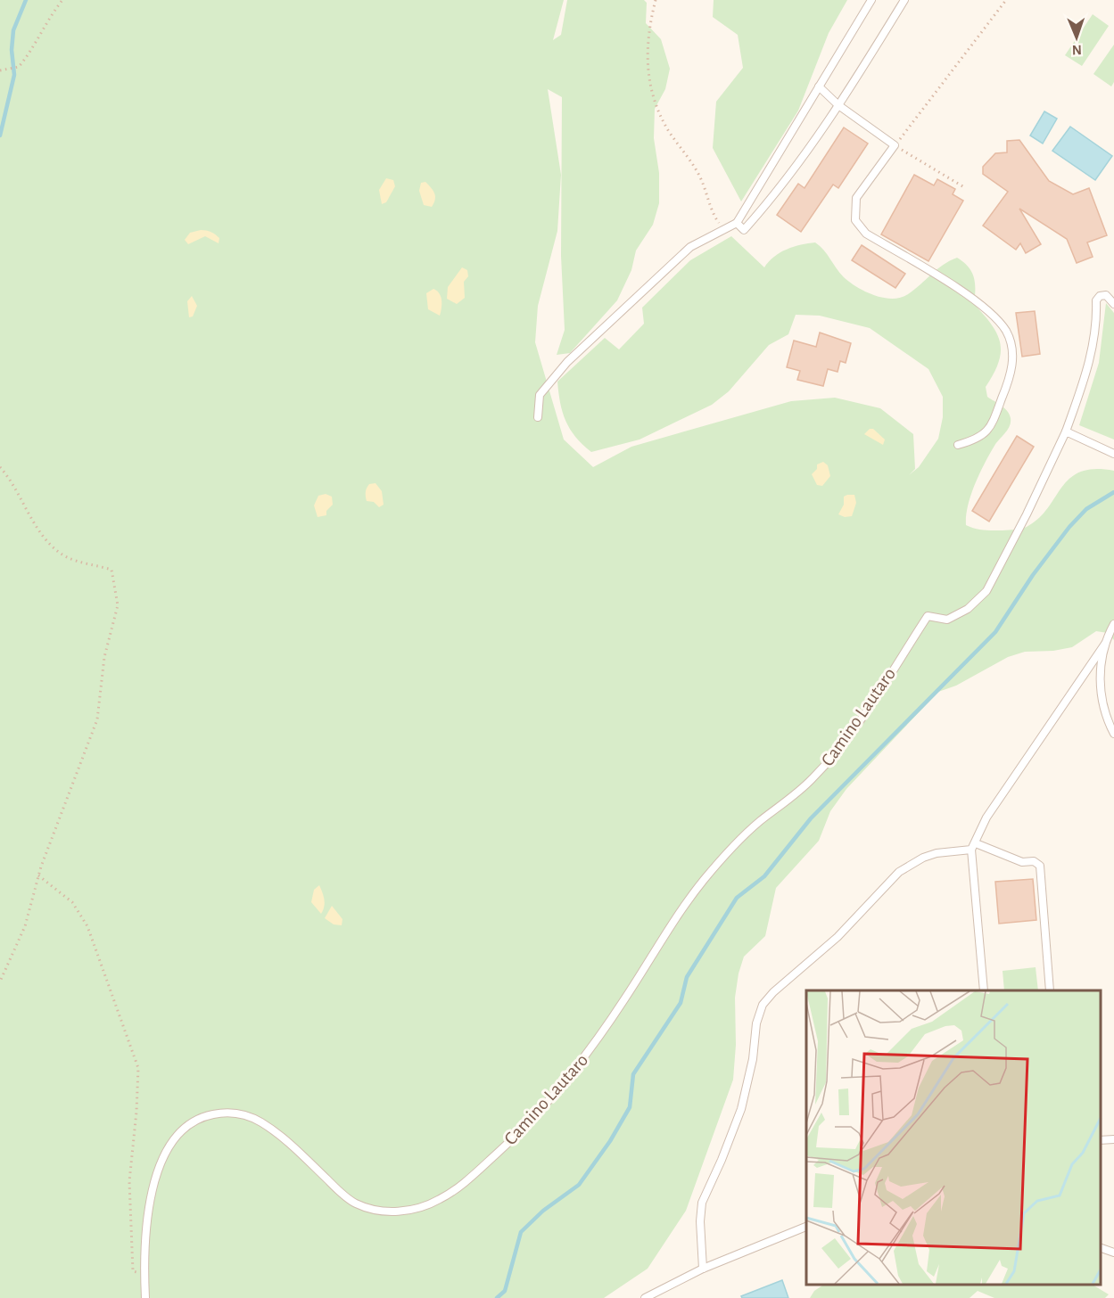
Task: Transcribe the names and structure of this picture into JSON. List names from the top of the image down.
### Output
{
  "streets": {
    "lane": ["Camino Lautaro"]
  },
  "north": "bottom"
}
